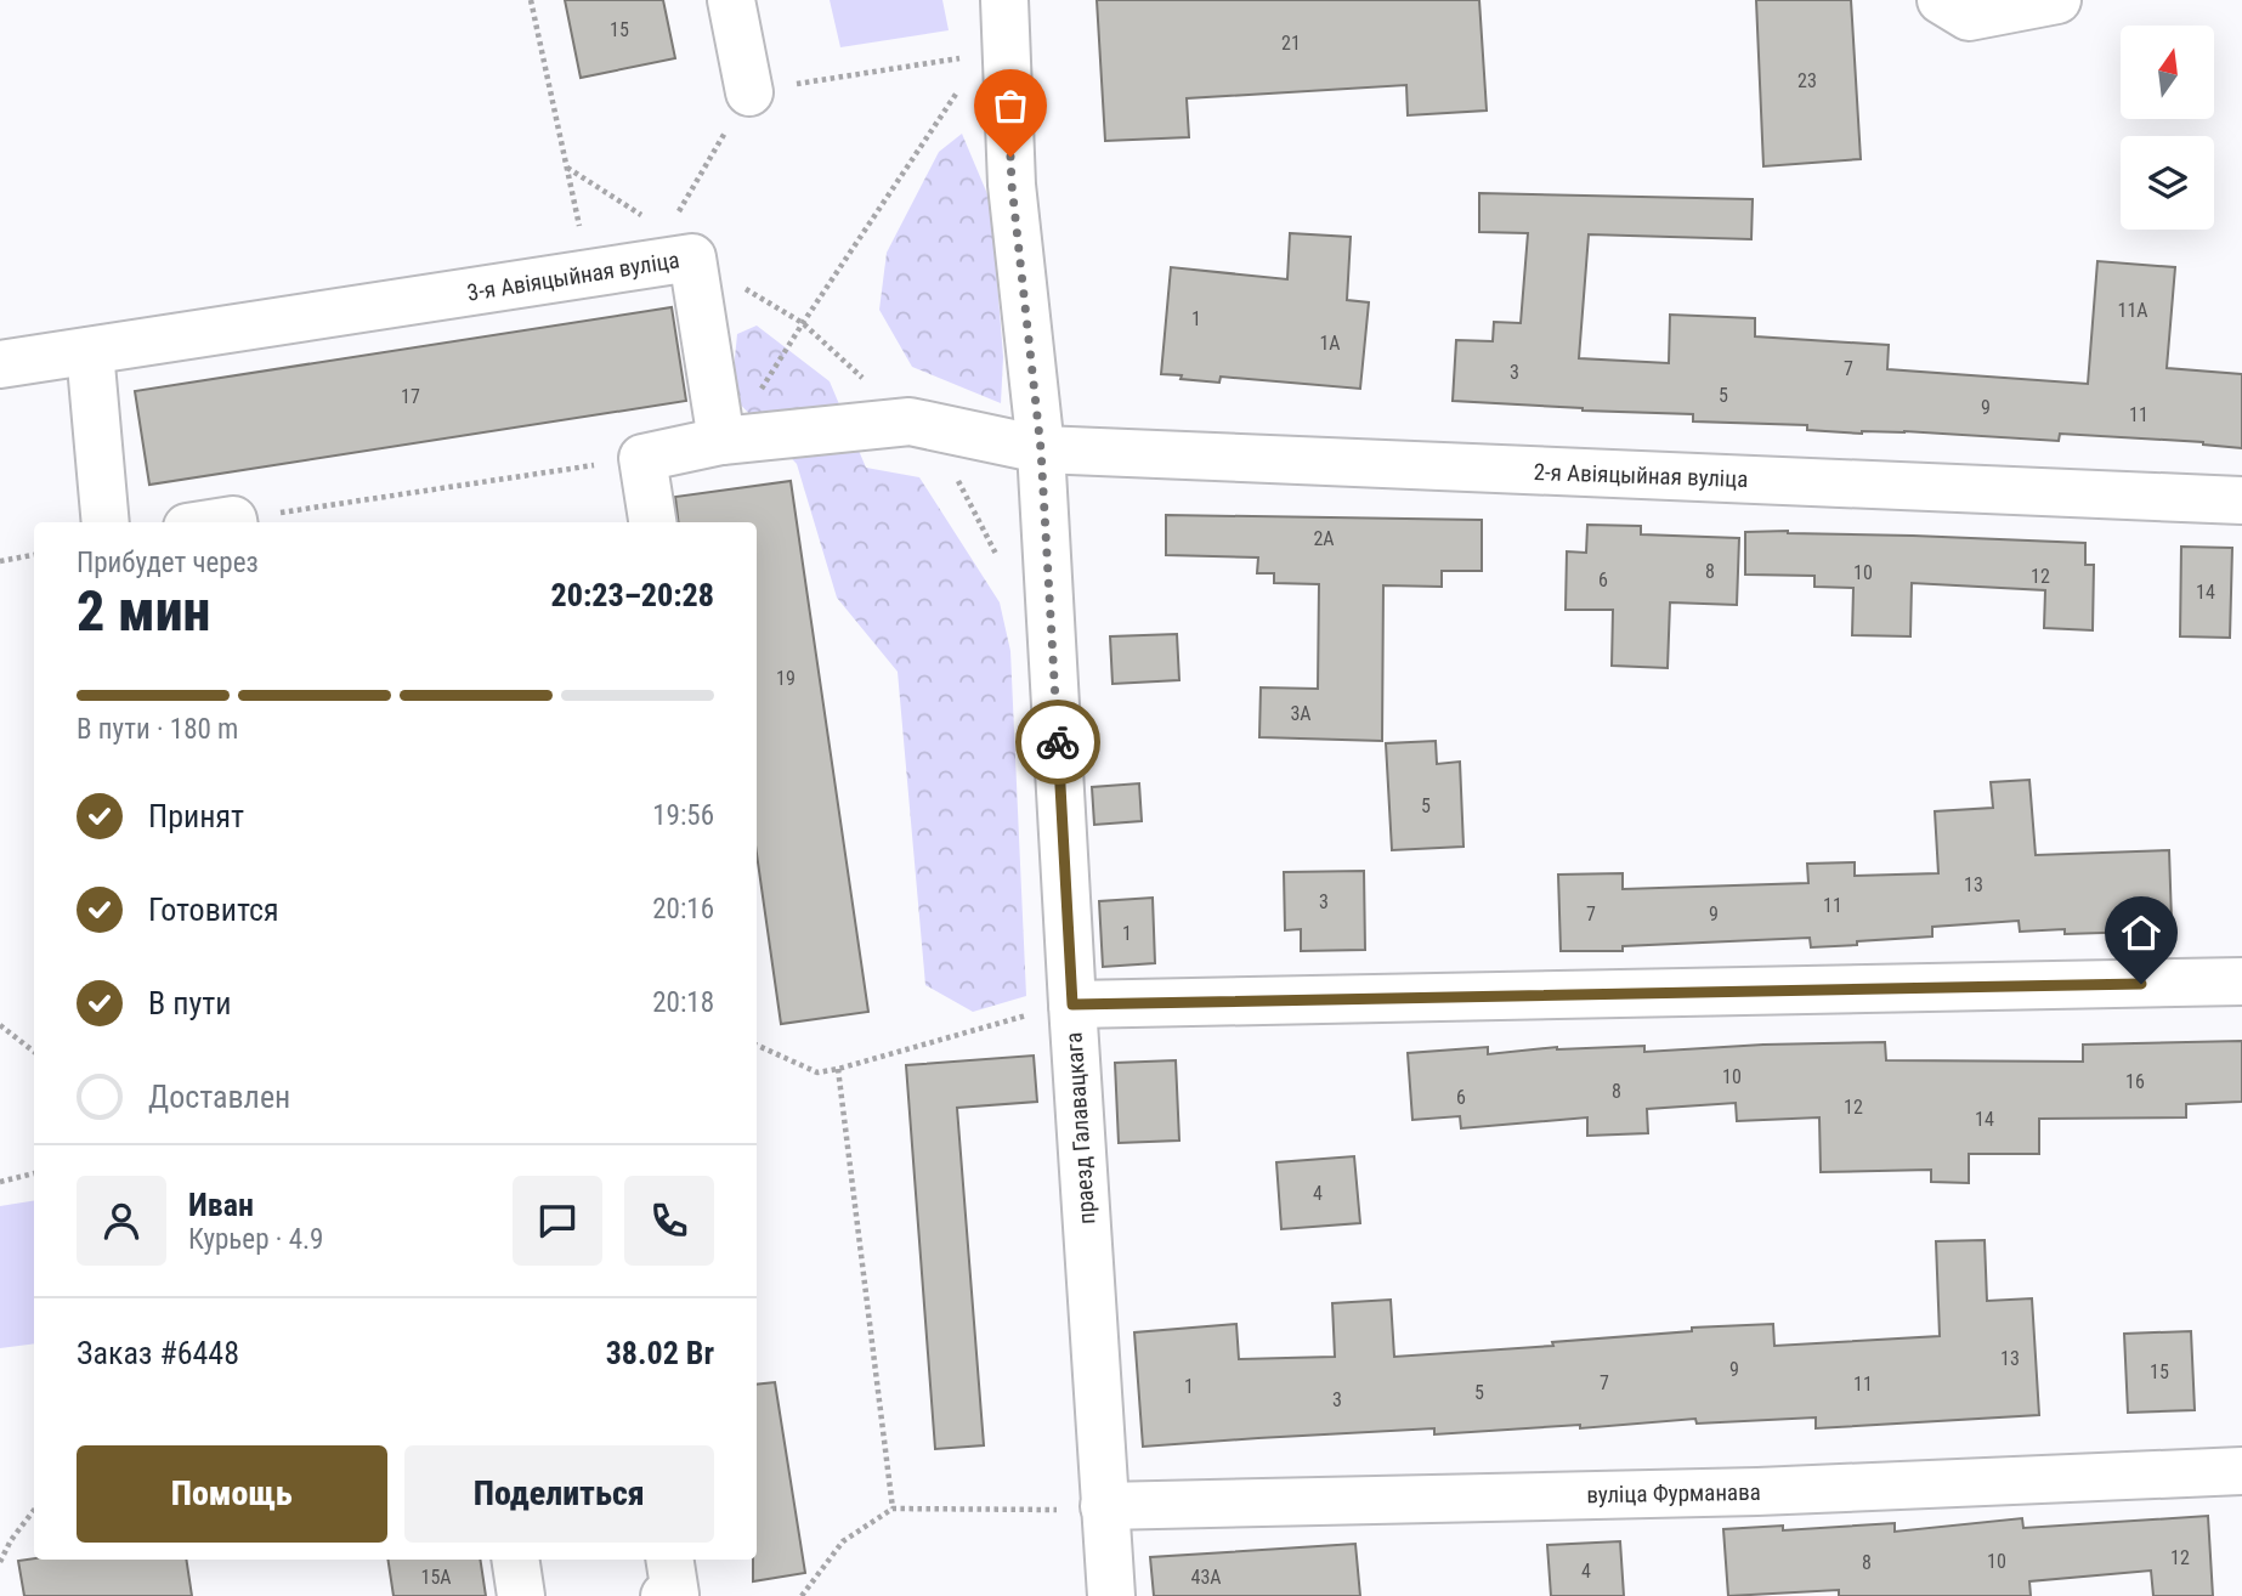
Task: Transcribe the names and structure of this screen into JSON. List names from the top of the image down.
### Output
{
  "streets": {
    "street": [
      "3-я Авіяцыйная вуліца",
      "2-я Авіяцыйная вуліца",
      "праезд Галавацкага",
      "вуліца Фурманава"
    ]
  },
  "crossings": [
    ["2-я Авіяцыйная вуліца", "праезд Галавацкага"],
    ["праезд Галавацкага", "вуліца Фурманава"]
  ],
  "house_numbers": [
    "15",
    "21",
    "23",
    "11А",
    "1",
    "1А",
    "7",
    "3",
    "5",
    "17",
    "9",
    "11",
    "2А",
    "8",
    "10",
    "12",
    "6",
    "14",
    "19",
    "3А",
    "5",
    "13",
    "3",
    "11",
    "7",
    "9",
    "1",
    "10",
    "16",
    "8",
    "6",
    "12",
    "14",
    "4",
    "13",
    "9",
    "15",
    "7",
    "11",
    "1",
    "5",
    "3",
    "12",
    "10",
    "8",
    "4",
    "15А",
    "43А"
  ],
  "north": "top",
  "page": {
    "heading": ["2 мин", "Прибудет через", "20:23–20:28"],
    "panel": [
      "Иван",
      "Курьер · 4.9",
      "Заказ #6448",
      "38.02 Br"
    ],
    "bar": "В пути · 180 m",
    "list": [
      ["Принят", "19:56"],
      ["Готовится", "20:16"],
      ["В пути", "20:18"],
      "Доставлен"
    ],
    "buttons": ["Помощь", "Поделиться"]
  }
}
